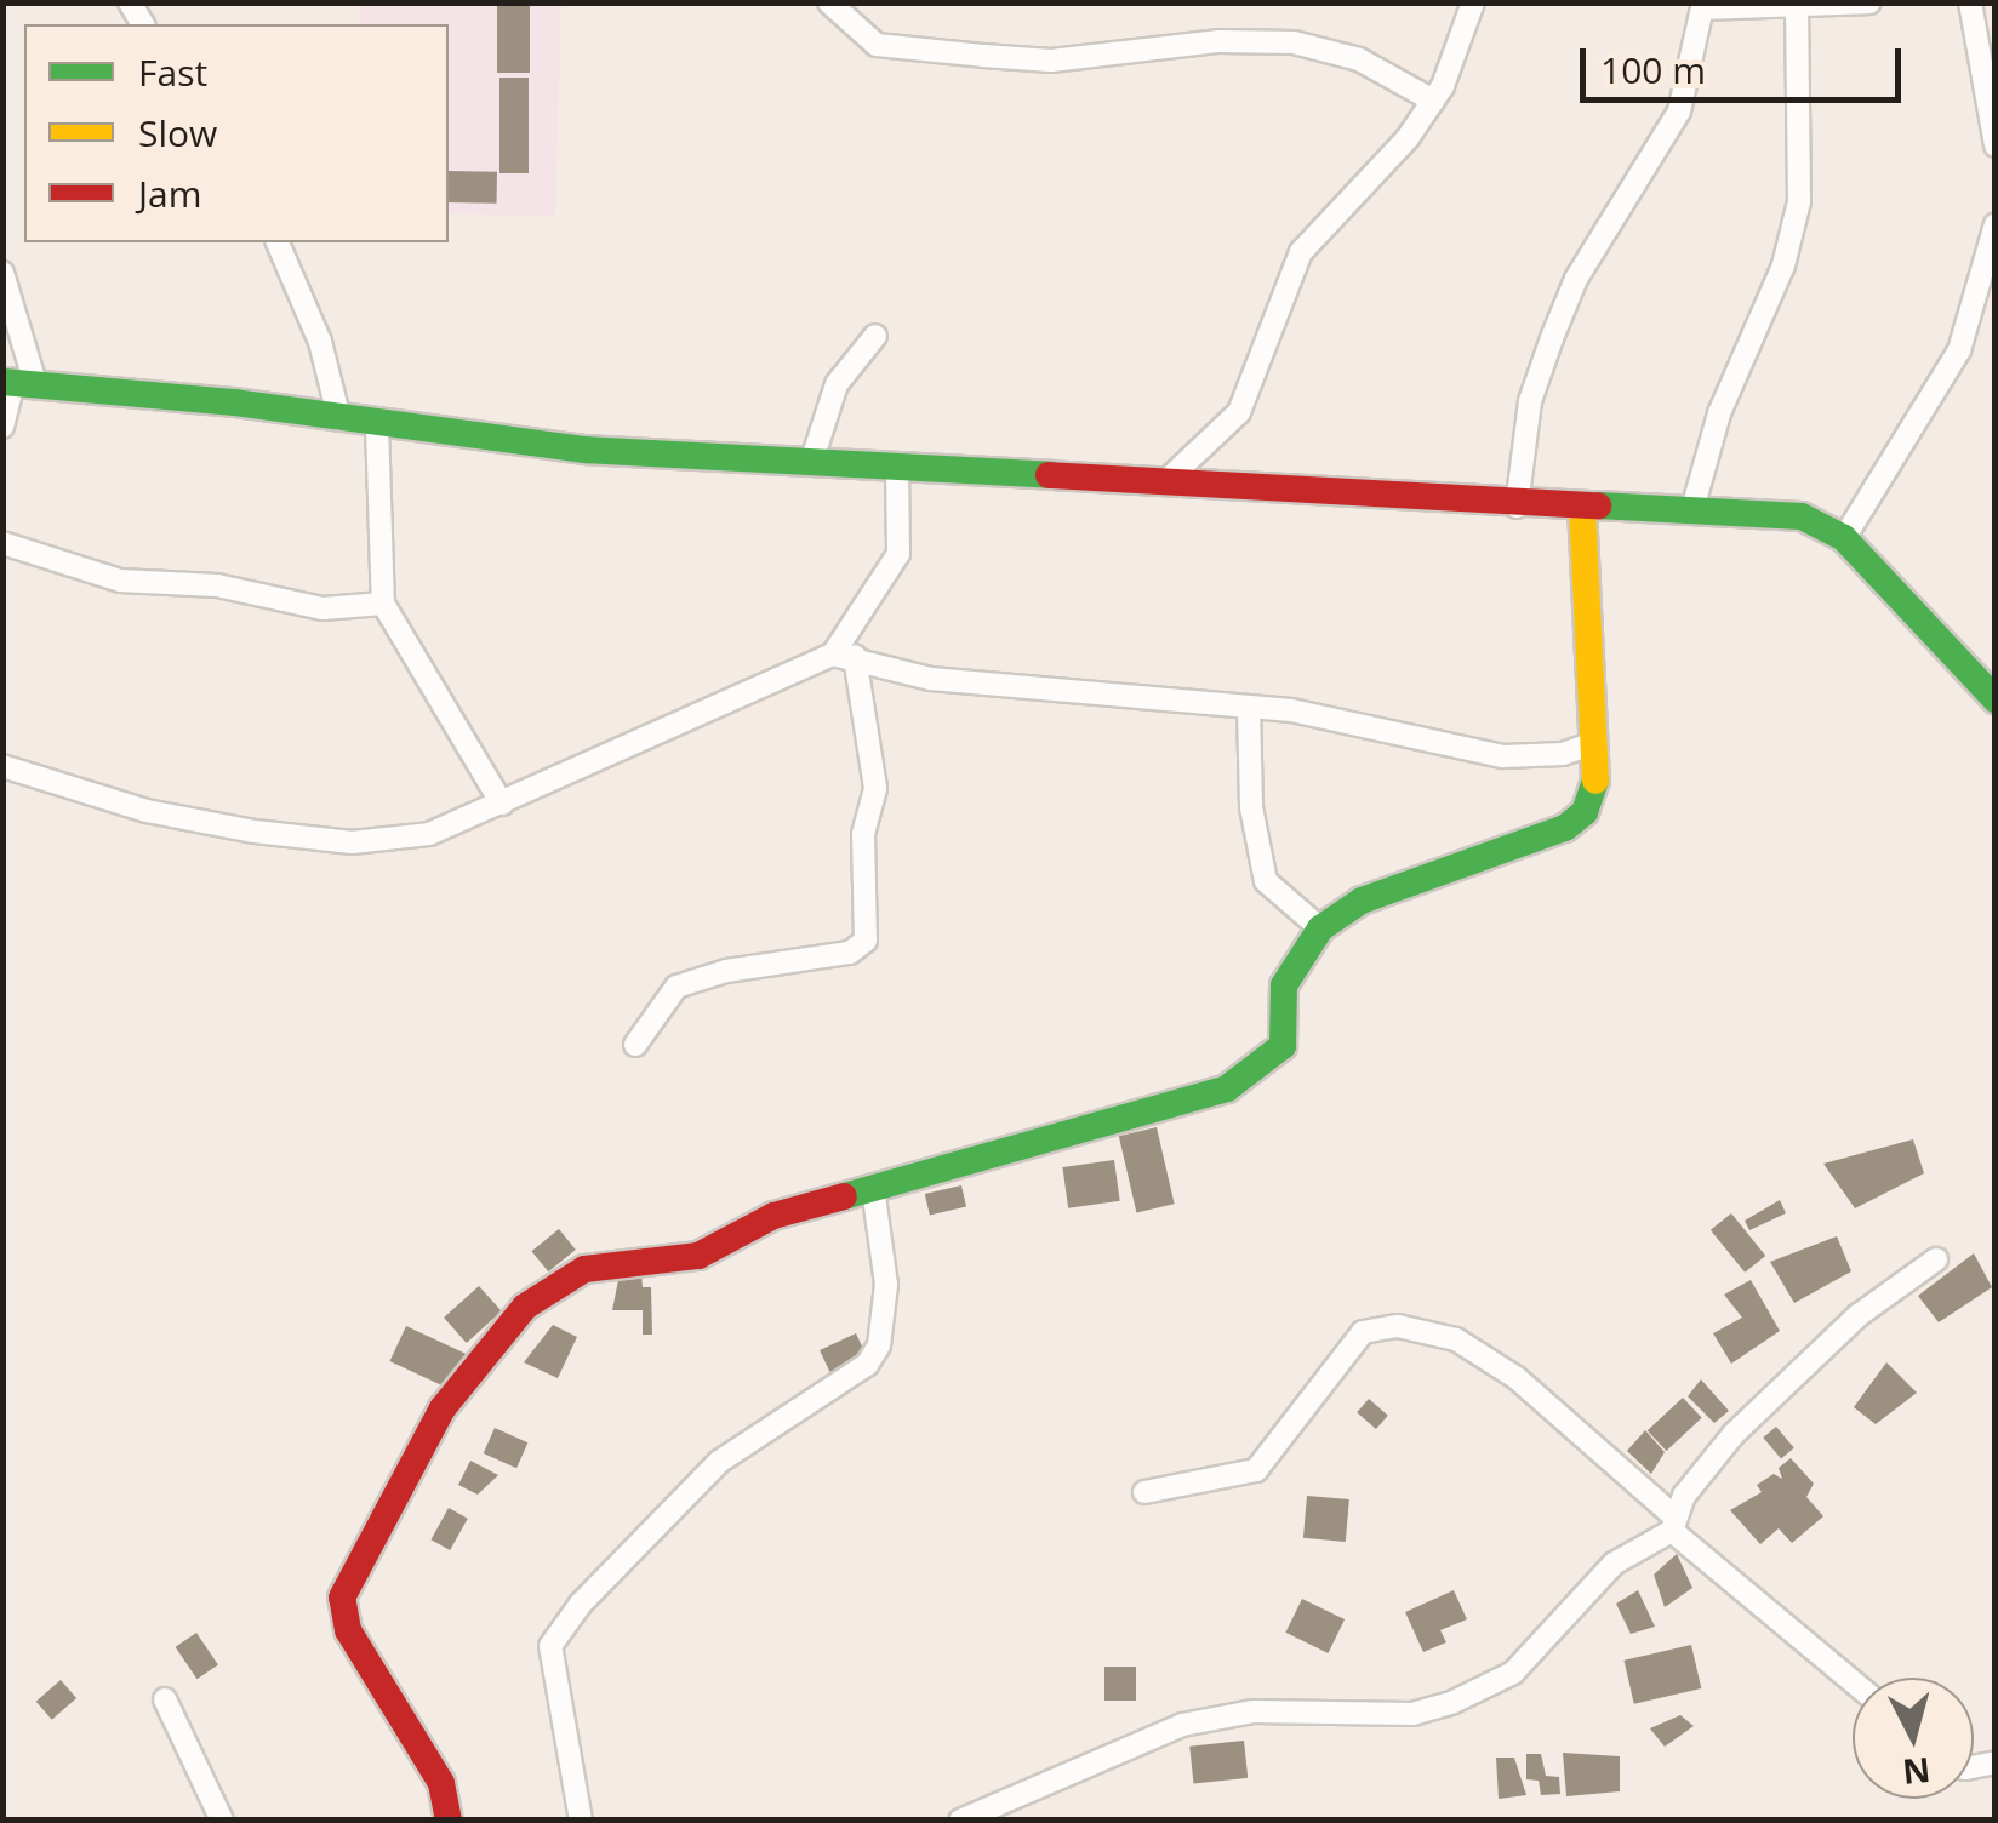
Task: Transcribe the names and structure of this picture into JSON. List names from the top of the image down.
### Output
{
  "legend": ["Fast", "Slow", "Jam"],
  "scale_bar": "100 m",
  "north": "bottom"
}
